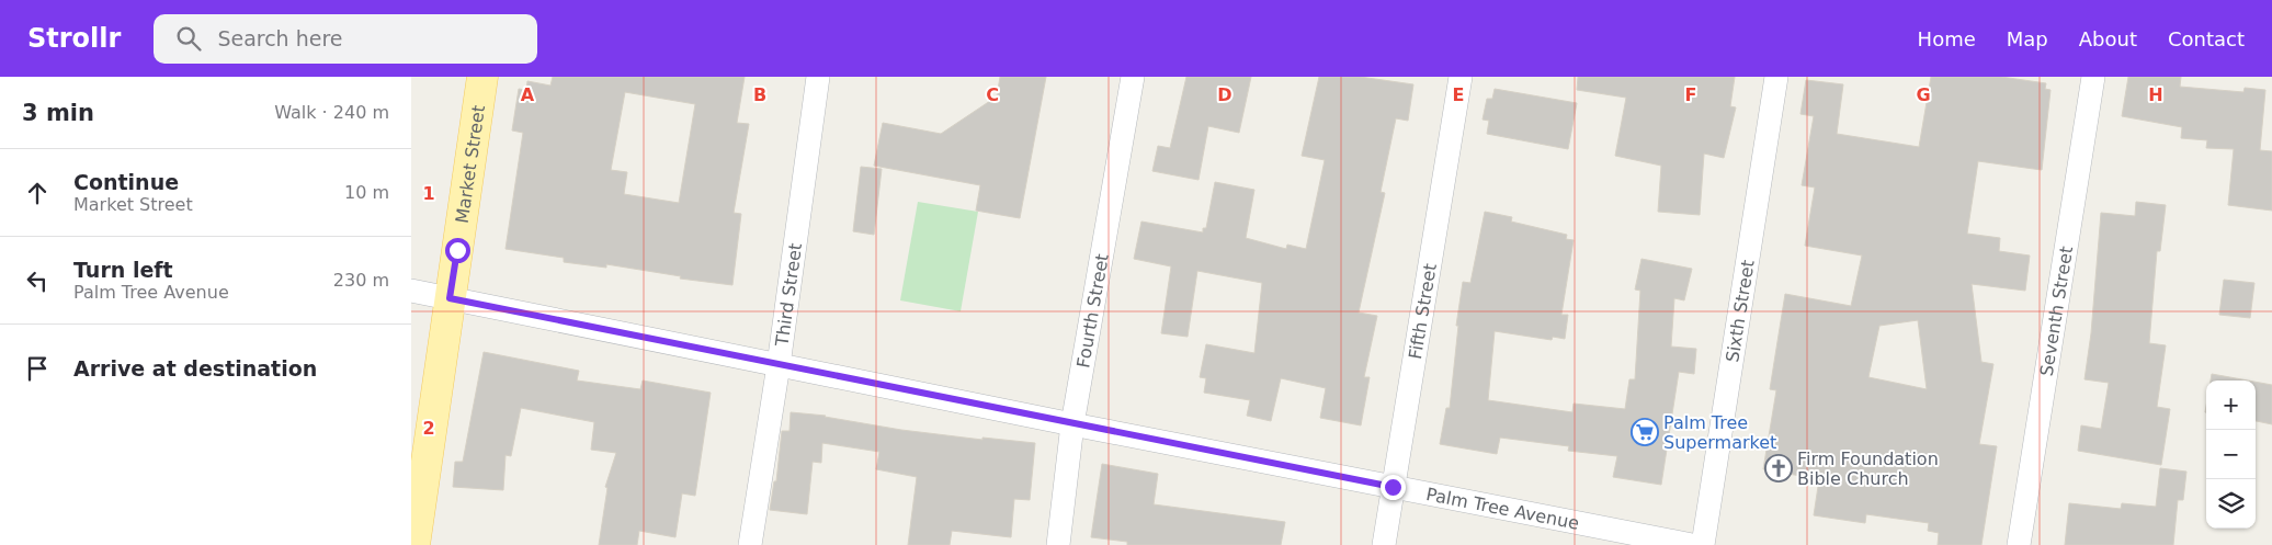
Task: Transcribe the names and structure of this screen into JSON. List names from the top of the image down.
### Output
{
  "streets": {
    "main road": ["Market Street"],
    "street": [
      "Third Street",
      "Fourth Street",
      "Fifth Street",
      "Sixth Street",
      "Seventh Street",
      "Palm Tree Avenue"
    ]
  },
  "crossings": [
    ["Market Street", "Palm Tree Avenue"],
    ["Third Street", "Palm Tree Avenue"],
    ["Fourth Street", "Palm Tree Avenue"],
    ["Fifth Street", "Palm Tree Avenue"]
  ],
  "places": {
    "supermarket": ["Palm Tree Supermarket"],
    "church": ["Firm Foundation Bible Church"]
  },
  "page": {
    "header": "Strollr",
    "search": "Search here",
    "nav": [
      "Home",
      "Map",
      "About",
      "Contact"
    ],
    "heading": ["3 min", "Walk · 240 m"],
    "list": [
      ["Continue", "Market Street", "10 m"],
      ["Turn left", "Palm Tree Avenue", "230 m"],
      "Arrive at destination"
    ],
    "map_buttons": ["+", "−"]
  },
  "grid": {
    "columns": [
      "A",
      "B",
      "C",
      "D",
      "E",
      "F",
      "G",
      "H"
    ],
    "rows": ["1", "2"]
  }
}
